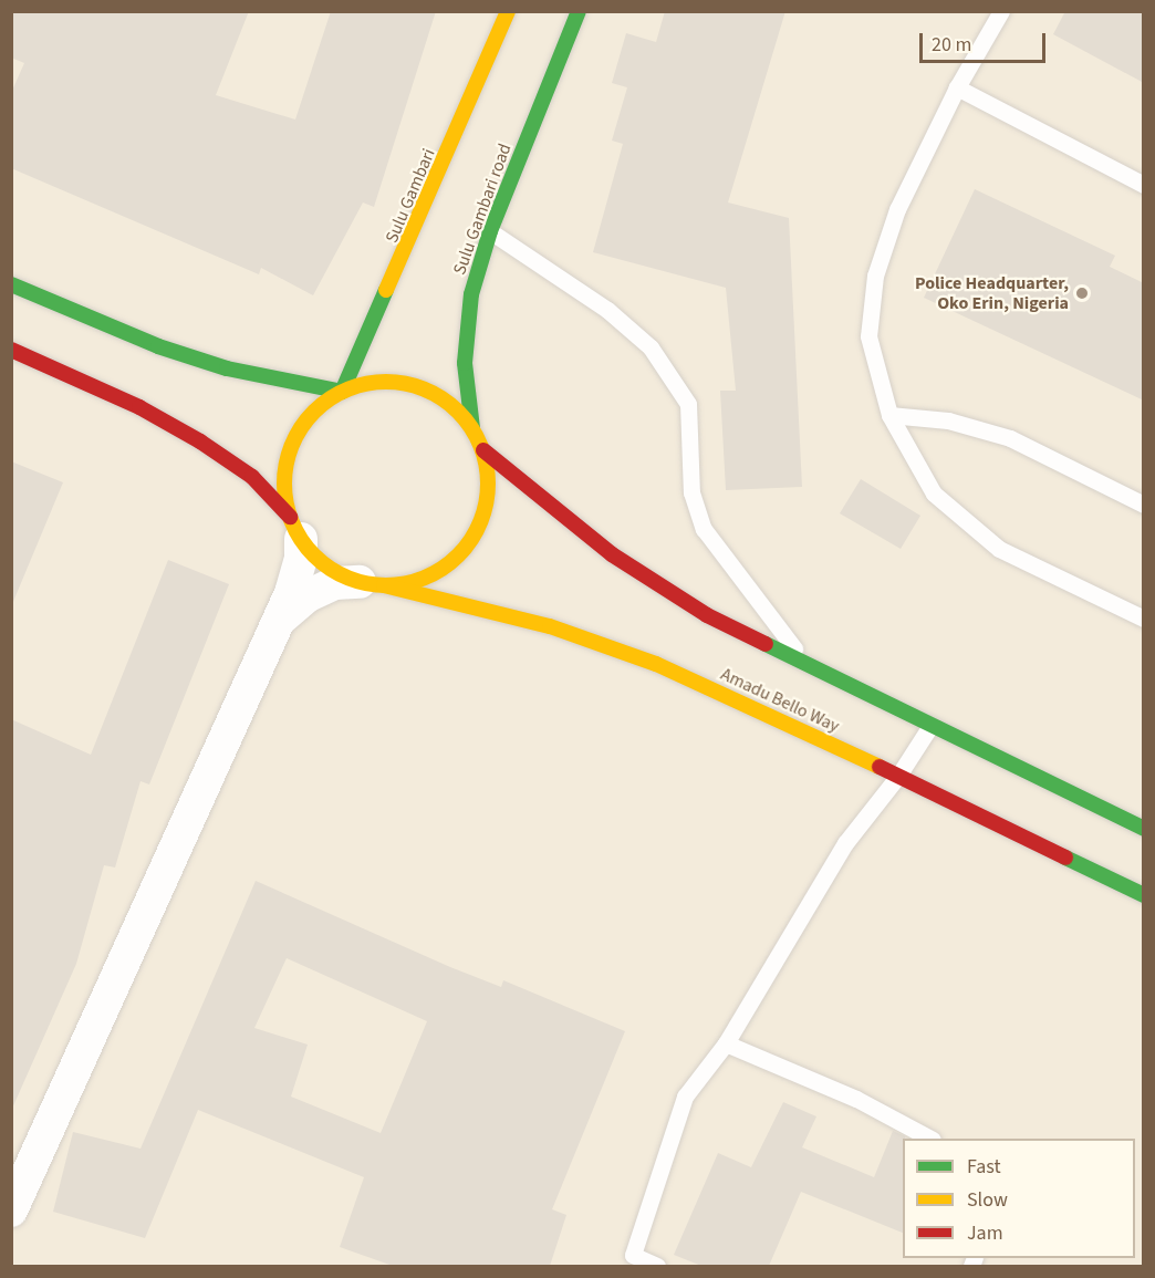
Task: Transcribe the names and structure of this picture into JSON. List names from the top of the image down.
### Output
{
  "streets": {
    "main road": ["Sulu Gambari", "Sulu Gambari road", "Amadu Bello Way"]
  },
  "crossings": [
    ["Sulu Gambari", "Sulu Gambari road"],
    ["Sulu Gambari", "Amadu Bello Way"],
    ["Sulu Gambari road", "Amadu Bello Way"]
  ],
  "places": ["Police Headquarter, Oko Erin, Nigeria"],
  "legend": ["Fast", "Slow", "Jam"],
  "scale_bar": "20 m"
}
